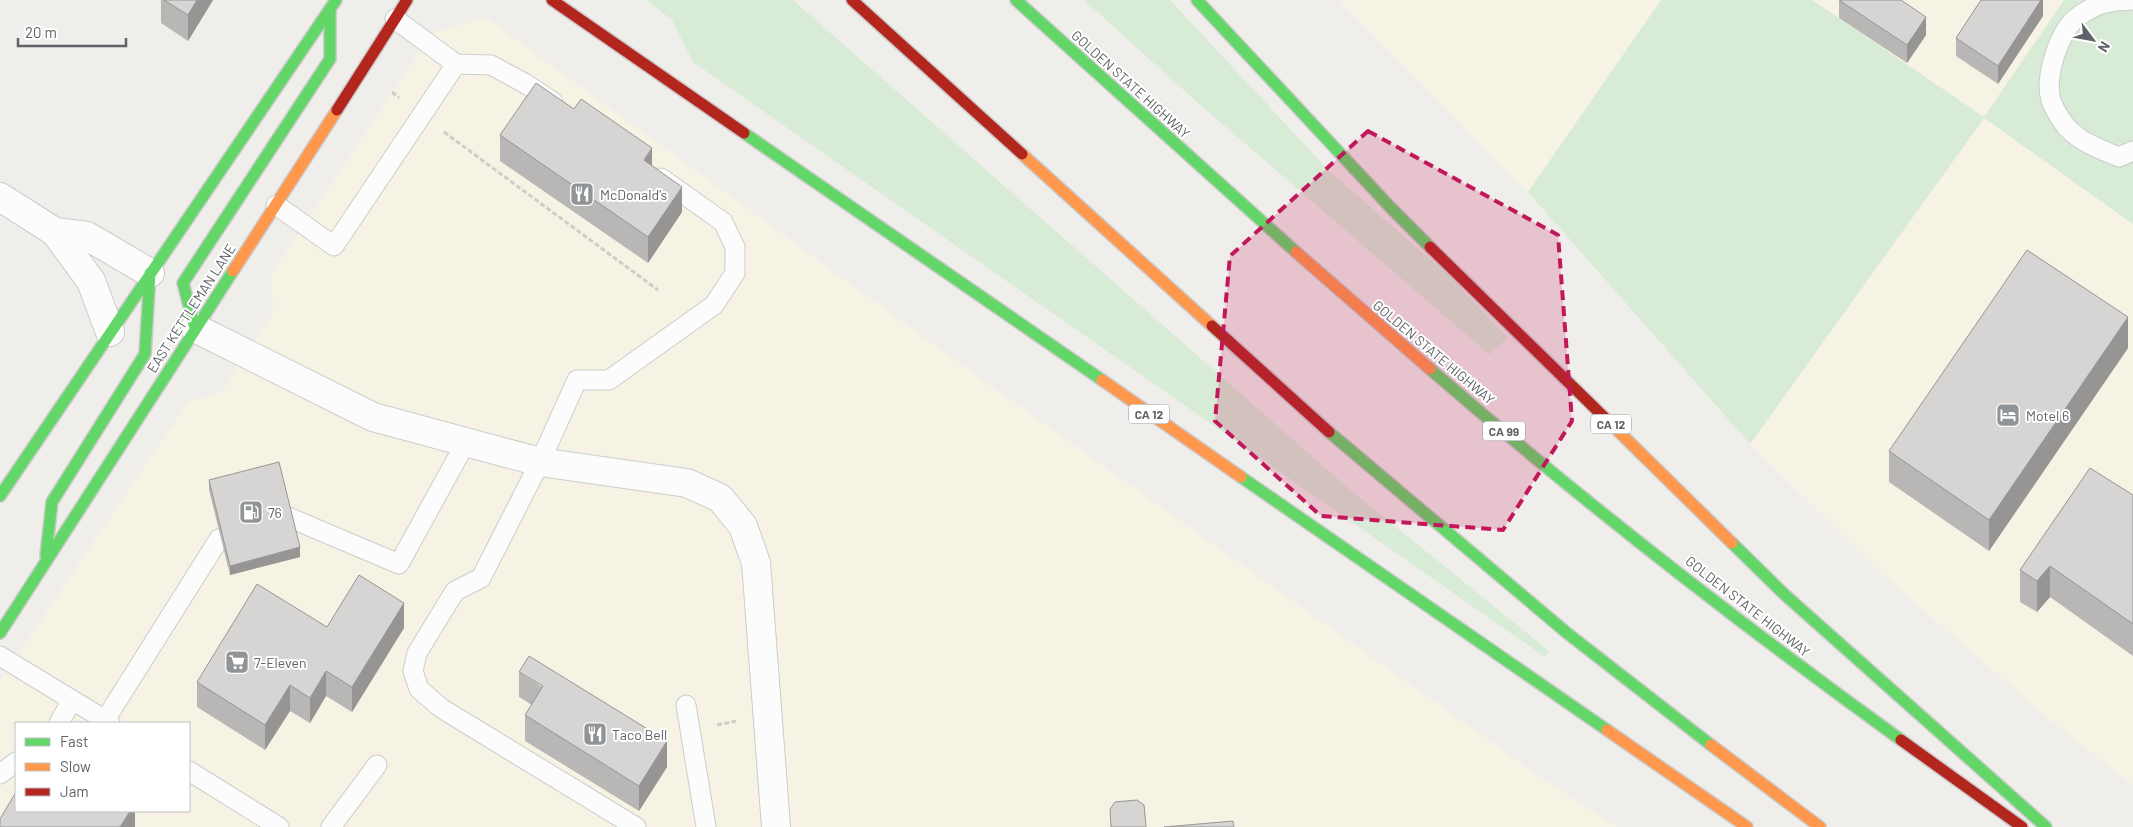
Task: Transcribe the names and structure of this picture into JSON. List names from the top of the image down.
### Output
{
  "streets": {
    "main road": [
      "GOLDEN STATE HIGHWAY",
      "EAST KETTLEMAN LANE",
      "CA 12",
      "CA 99"
    ]
  },
  "places": {
    "restaurant": ["McDonald's", "Taco Bell"],
    "hotel": ["Motel 6"],
    "fuel station": ["76"],
    "supermarket": ["7-Eleven"]
  },
  "legend": ["Fast", "Slow", "Jam"],
  "scale_bar": "20 m",
  "north": "bottom right"
}
